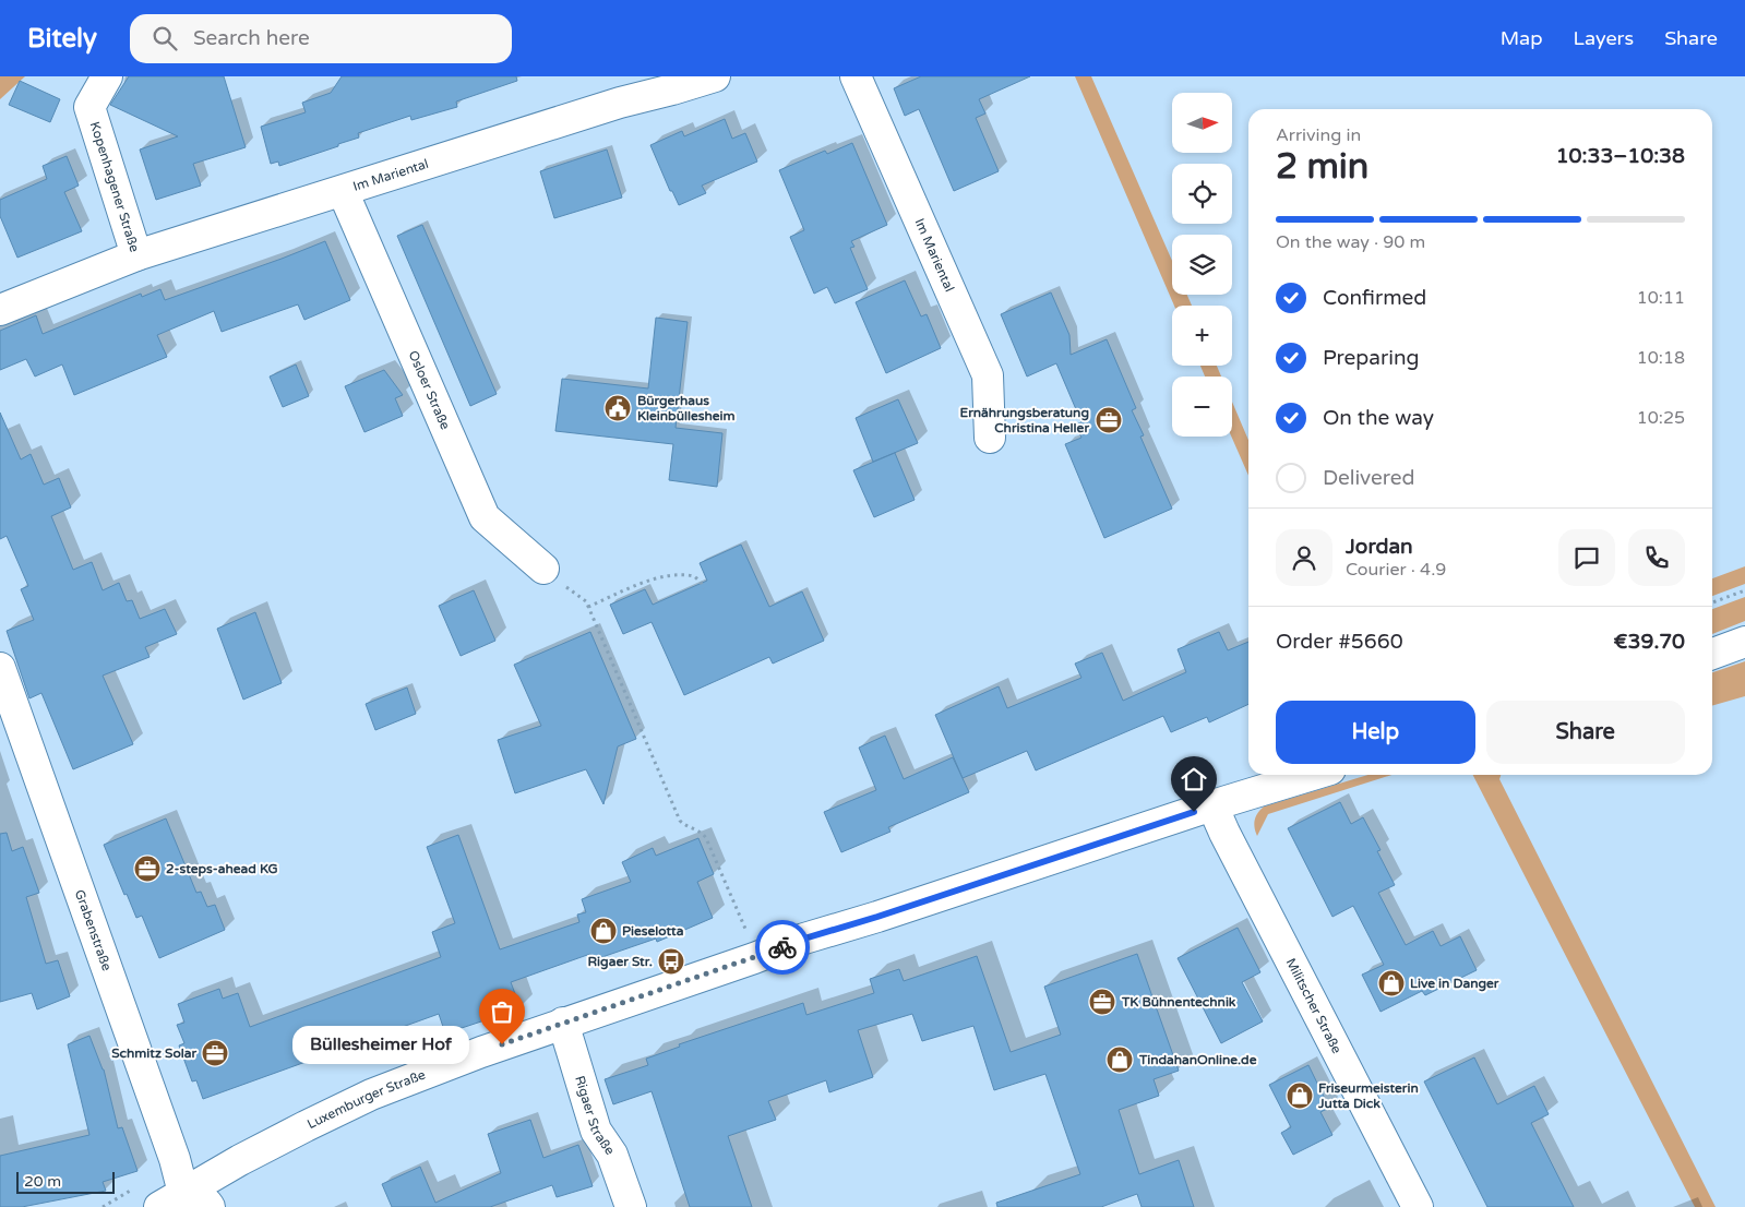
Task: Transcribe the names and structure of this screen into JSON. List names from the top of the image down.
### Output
{
  "streets": {
    "street": [
      "Im Mariental",
      "Kopenhagener Straße",
      "Osloer Straße",
      "Grabenstraße",
      "Militscher Straße",
      "Luxemburger Straße",
      "Rigaer Straße"
    ]
  },
  "crossings": [
    ["Im Mariental", "Kopenhagener Straße"],
    ["Im Mariental", "Osloer Straße"],
    ["Grabenstraße", "Luxemburger Straße"],
    ["Militscher Straße", "Luxemburger Straße"],
    ["Luxemburger Straße", "Rigaer Straße"]
  ],
  "places": {
    "public building": ["Bürgerhaus Kleinbüllesheim"],
    "office": [
      "Ernährungsberatung Christina Heller",
      "2-steps-ahead KG",
      "TK Bühnentechnik",
      "Schmitz Solar"
    ],
    "shop": [
      "Pieselotta",
      "Live in Danger",
      "TindahanOnline.de",
      "Friseurmeisterin Jutta Dick"
    ],
    "bus stop": ["Rigaer Str."],
    "other": ["Büllesheimer Hof"]
  },
  "scale_bar": "20 m",
  "north": "right",
  "page": {
    "header": "Bitely",
    "search": "Search here",
    "nav": ["Map", "Layers", "Share"],
    "map_buttons": ["+", "−"],
    "heading": ["2 min", "Arriving in", "10:33–10:38"],
    "panel": [
      "Jordan",
      "Courier · 4.9",
      "Order #5660",
      "€39.70"
    ],
    "bar": "On the way · 90 m",
    "list": [
      ["Confirmed", "10:11"],
      ["Preparing", "10:18"],
      ["On the way", "10:25"],
      "Delivered"
    ],
    "buttons": ["Help", "Share"],
    "bubble": "Büllesheimer Hof",
    "scale": "20 m"
  }
}
